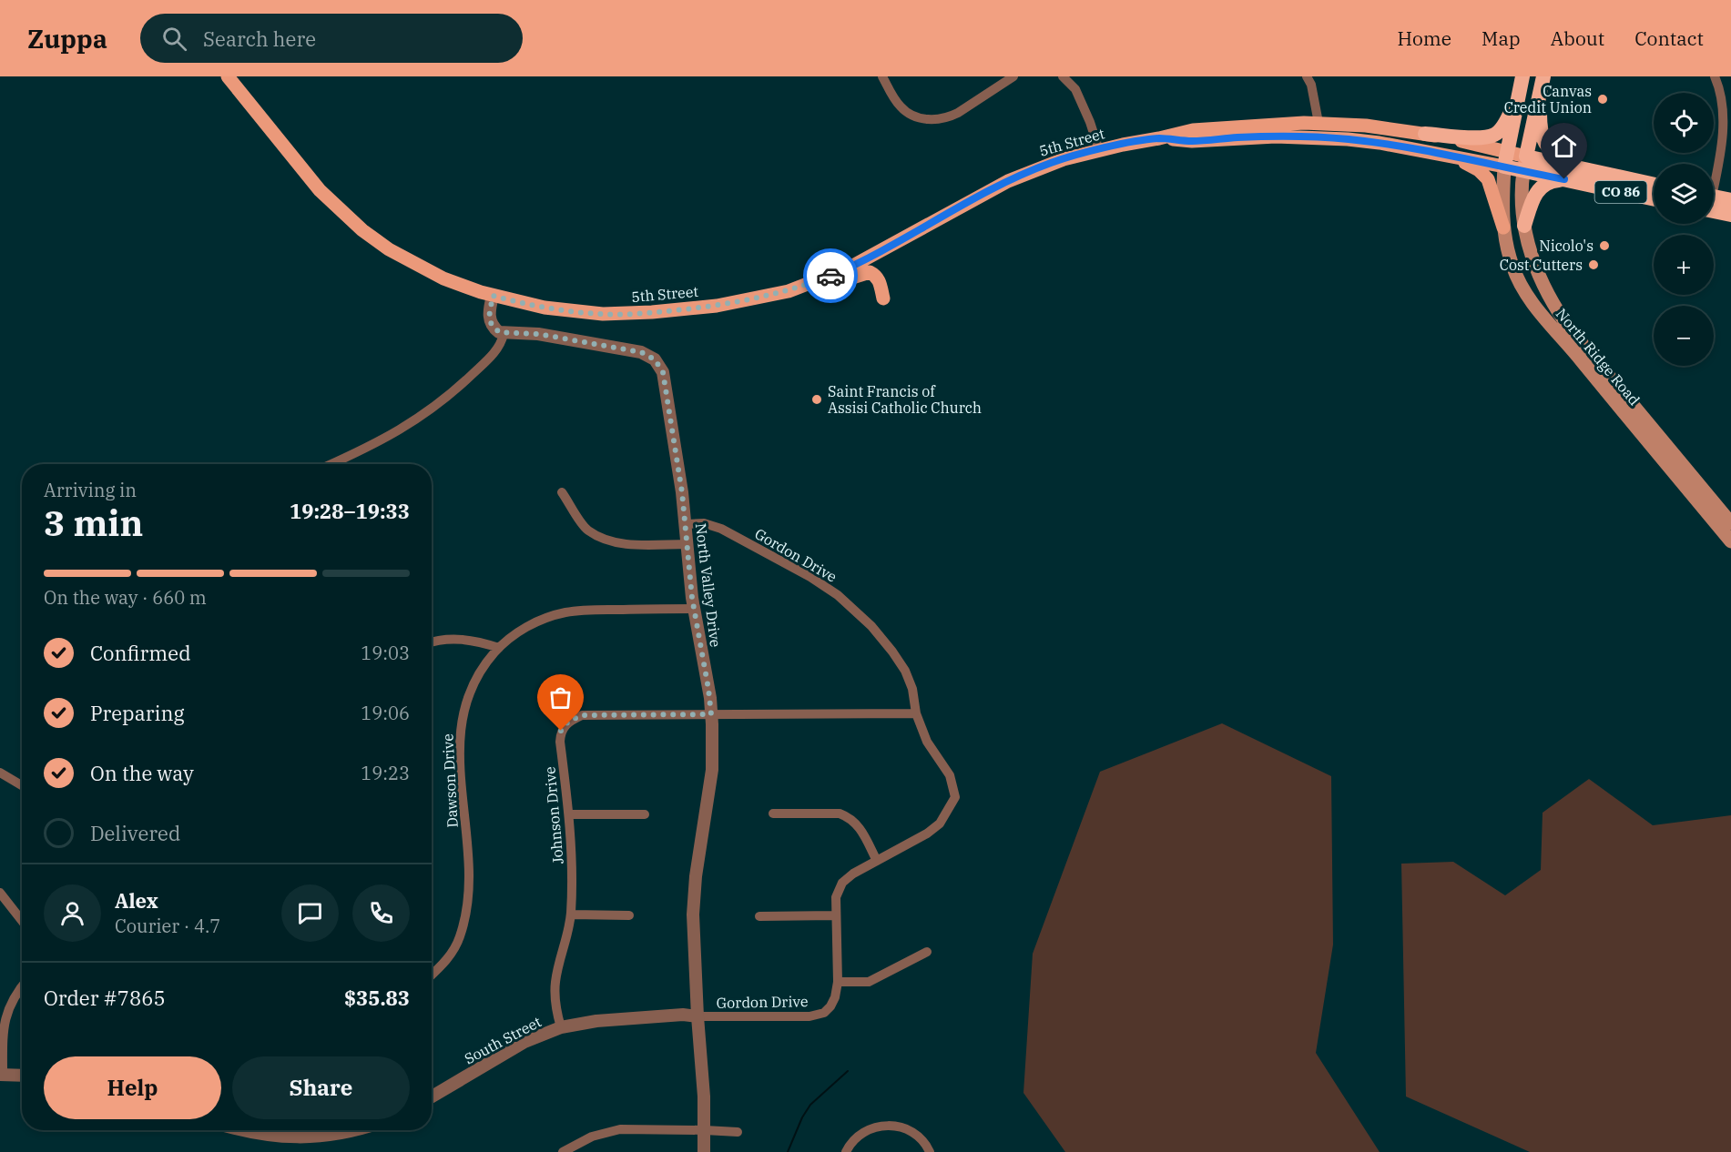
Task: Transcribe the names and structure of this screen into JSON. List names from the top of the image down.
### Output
{
  "streets": {
    "highway": ["5th Street", "CO 86"],
    "main road": ["North Ridge Road"],
    "street": [
      "Gordon Drive",
      "North Valley Drive",
      "Dawson Drive",
      "Johnson Drive",
      "South Street"
    ]
  },
  "crossings": [
    ["5th Street", "CO 86"],
    ["5th Street", "North Ridge Road"],
    ["Gordon Drive", "North Valley Drive"],
    ["Gordon Drive", "Johnson Drive"],
    ["Gordon Drive", "South Street"],
    ["North Valley Drive", "Dawson Drive"],
    ["North Valley Drive", "Johnson Drive"],
    ["North Valley Drive", "South Street"],
    ["Johnson Drive", "South Street"]
  ],
  "places": [
    "Canvas Credit Union",
    "Nicolo's",
    "Cost Cutters",
    "Saint Francis of Assisi Catholic Church"
  ],
  "page": {
    "header": "Zuppa",
    "search": "Search here",
    "nav": [
      "Home",
      "Map",
      "About",
      "Contact"
    ],
    "map_buttons": ["+", "−"],
    "heading": ["3 min", "Arriving in", "19:28–19:33"],
    "panel": [
      "Alex",
      "Courier · 4.7",
      "Order #7865",
      "$35.83"
    ],
    "bar": "On the way · 660 m",
    "list": [
      ["Confirmed", "19:03"],
      ["Preparing", "19:06"],
      ["On the way", "19:23"],
      "Delivered"
    ],
    "buttons": ["Help", "Share"]
  }
}
